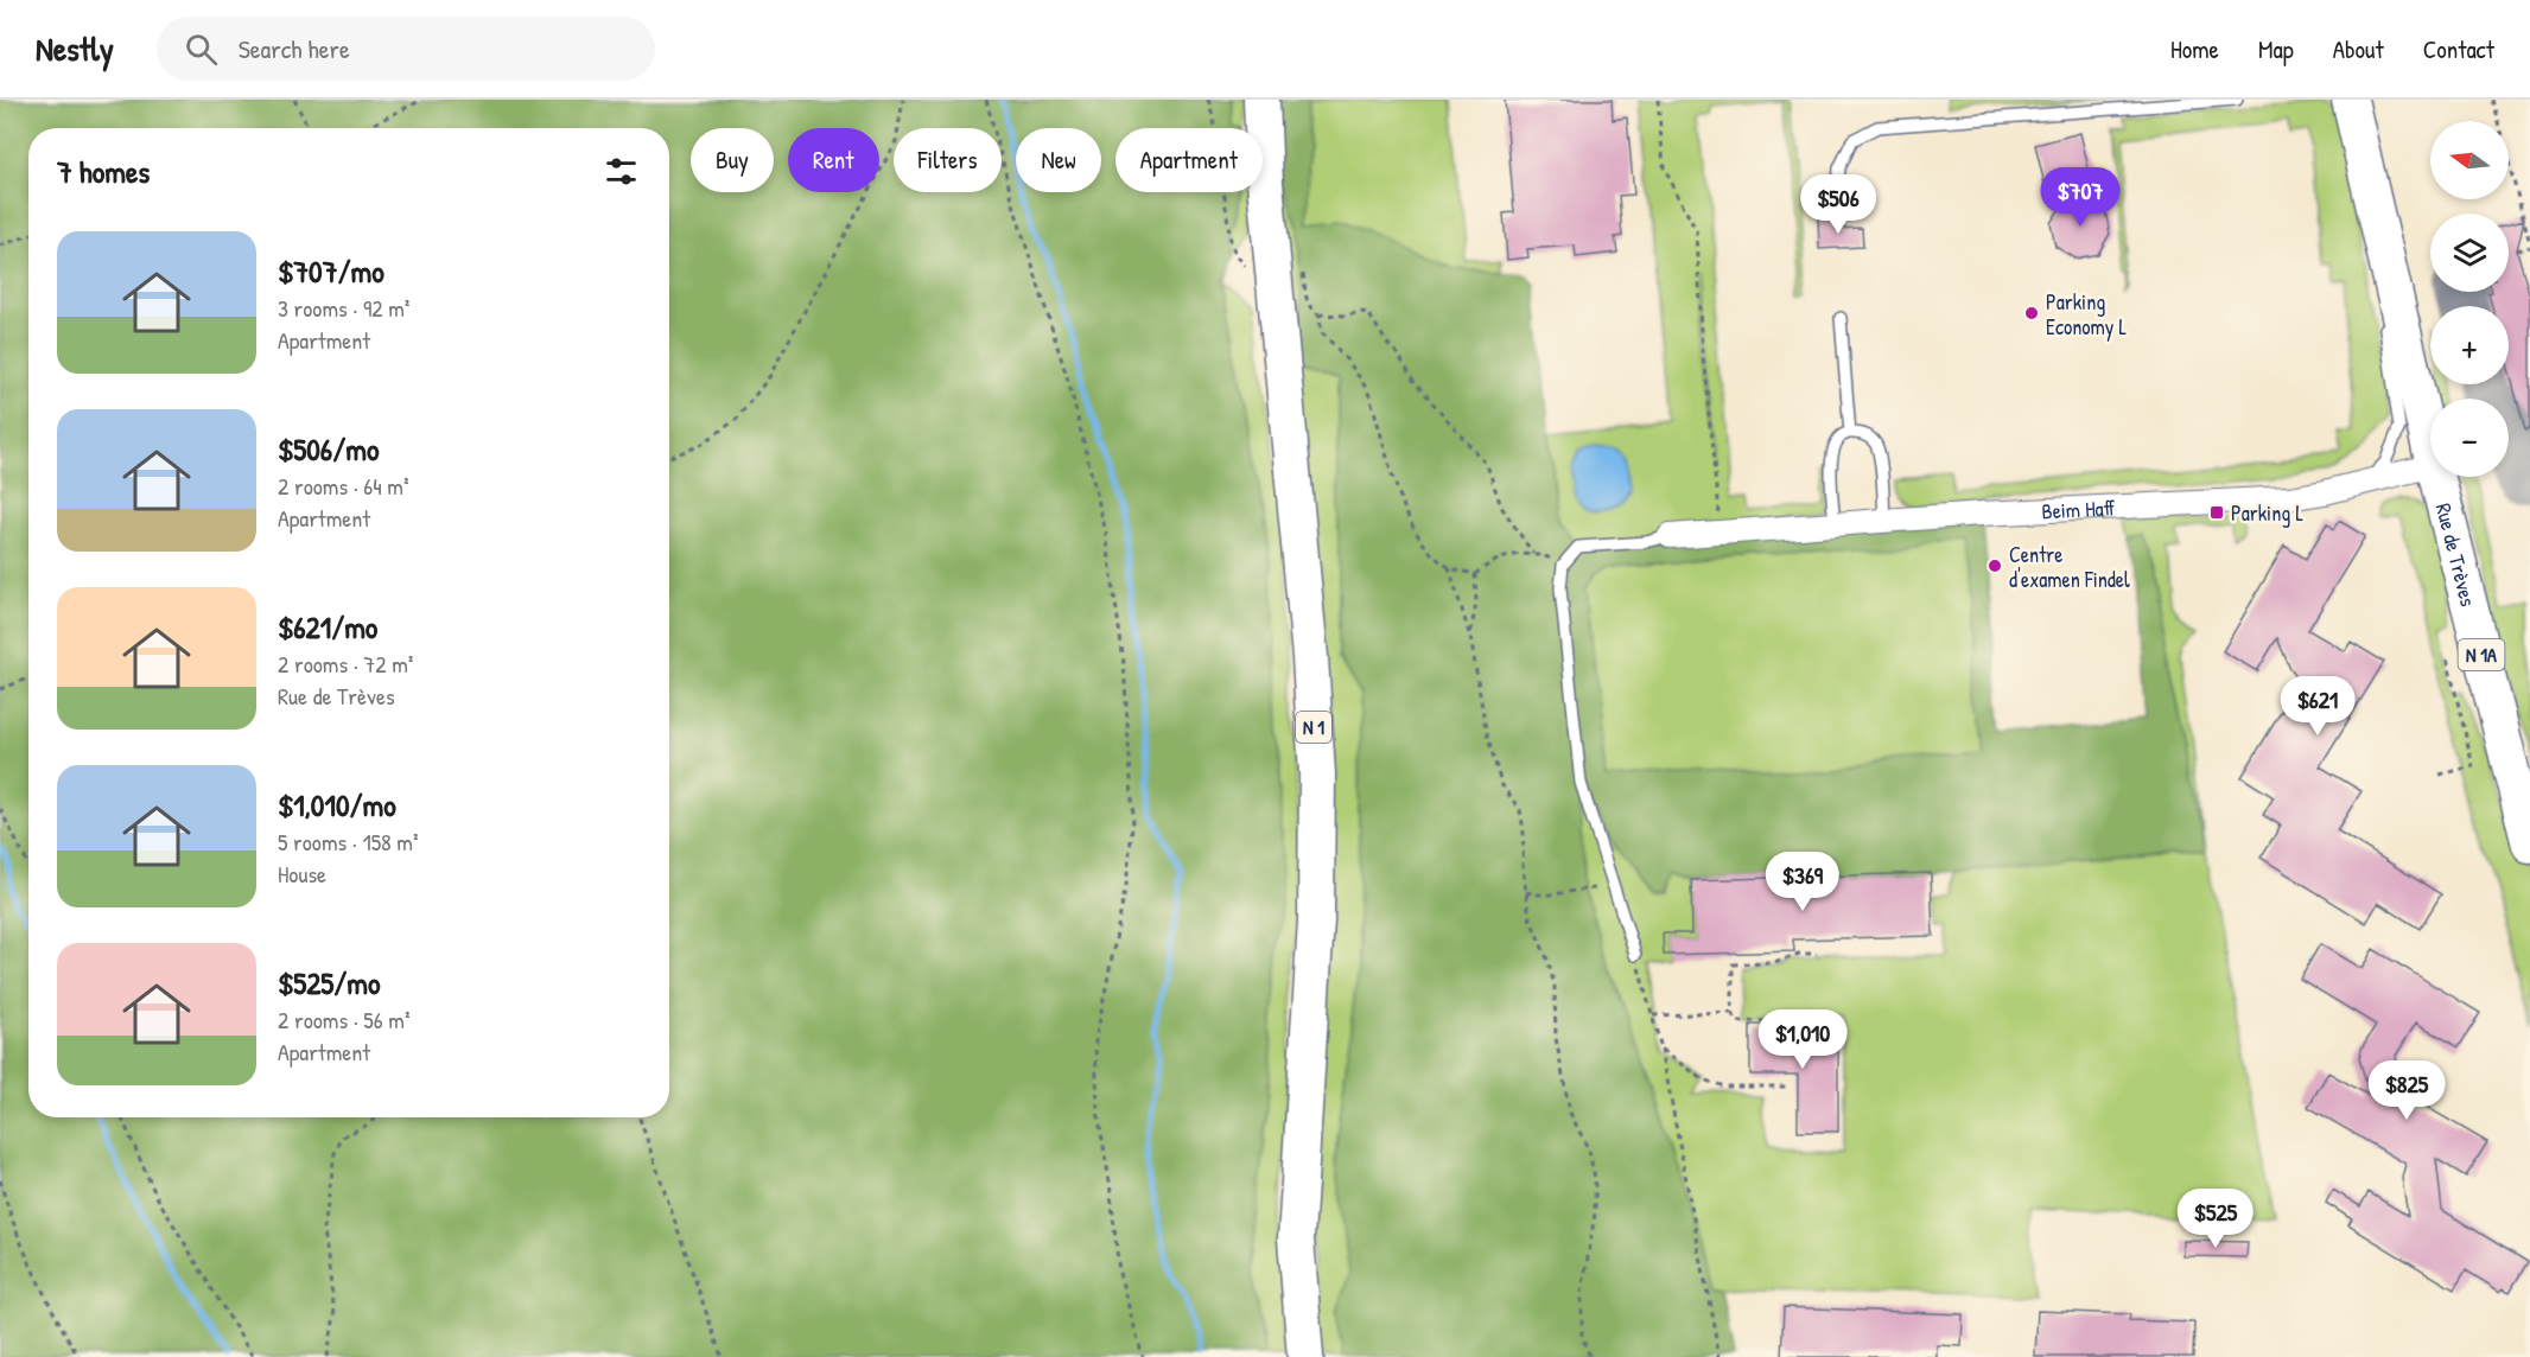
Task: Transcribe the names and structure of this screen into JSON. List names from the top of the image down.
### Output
{
  "streets": {
    "main road": ["Rue de Trèves", "N 1A", "N 1"],
    "street": ["Beim Haff"]
  },
  "places": {
    "other": ["Parking Economy L", "Centre d'examen Findel"],
    "transit": ["Parking L"]
  },
  "north": "left",
  "page": {
    "header": "Nestly",
    "search": "Search here",
    "nav": [
      "Home",
      "Map",
      "About",
      "Contact"
    ],
    "map_buttons": ["+", "−"],
    "chip": [
      "Buy",
      "Rent",
      "Filters",
      "New",
      "Apartment"
    ],
    "heading": "7 homes",
    "price": [
      "$707",
      "$506",
      "$621",
      "$369",
      "$1,010",
      "$825",
      "$525"
    ],
    "list": [
      {
        "name": "$707/mo",
        "note": "3 rooms · 92 m² · Apartment"
      },
      {
        "name": "$506/mo",
        "note": "2 rooms · 64 m² · Apartment"
      },
      {
        "name": "$621/mo",
        "note": "2 rooms · 72 m² · Rue de Trèves"
      },
      {
        "name": "$1,010/mo",
        "note": "5 rooms · 158 m² · House"
      },
      {
        "name": "$525/mo",
        "note": "2 rooms · 56 m² · Apartment"
      }
    ]
  }
}
